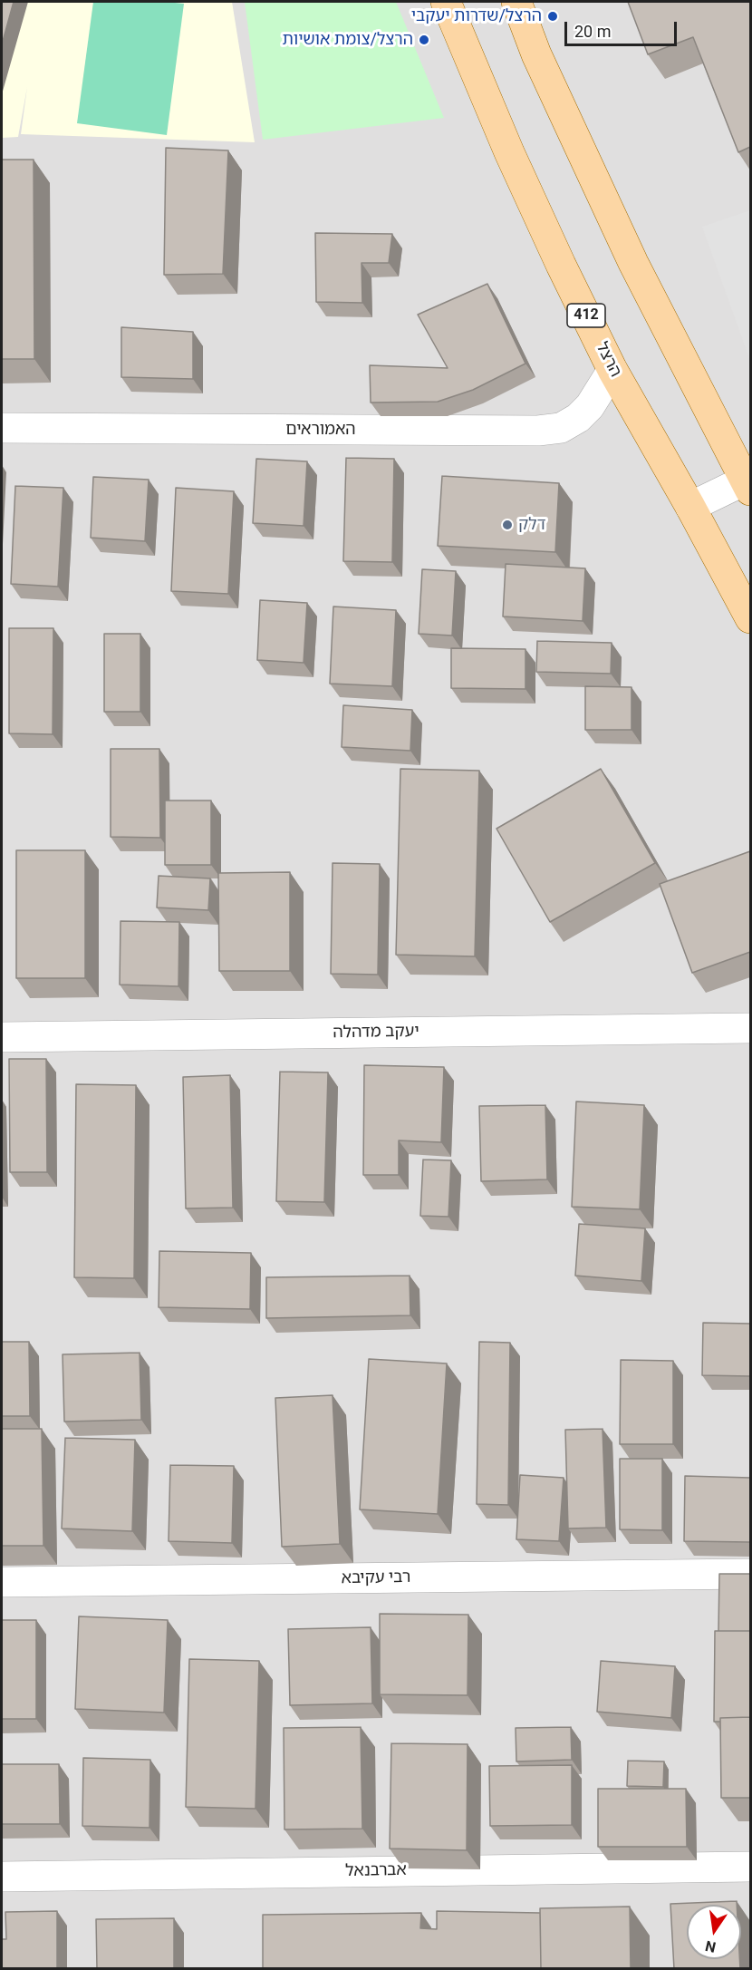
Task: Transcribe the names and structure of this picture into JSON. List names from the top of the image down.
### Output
{
  "streets": {
    "main road": ["412", "הרצל"],
    "street": [
      "האמוראים",
      "יעקב מדהלה",
      "רבי עקיבא",
      "אברבנאל"
    ]
  },
  "crossings": [
    ["הרצל", "האמוראים"]
  ],
  "places": ["הרצל/שדרות יעקבי", "הרצל/צומת אושיות", "דלק"],
  "scale_bar": "20 m",
  "north": "bottom"
}
